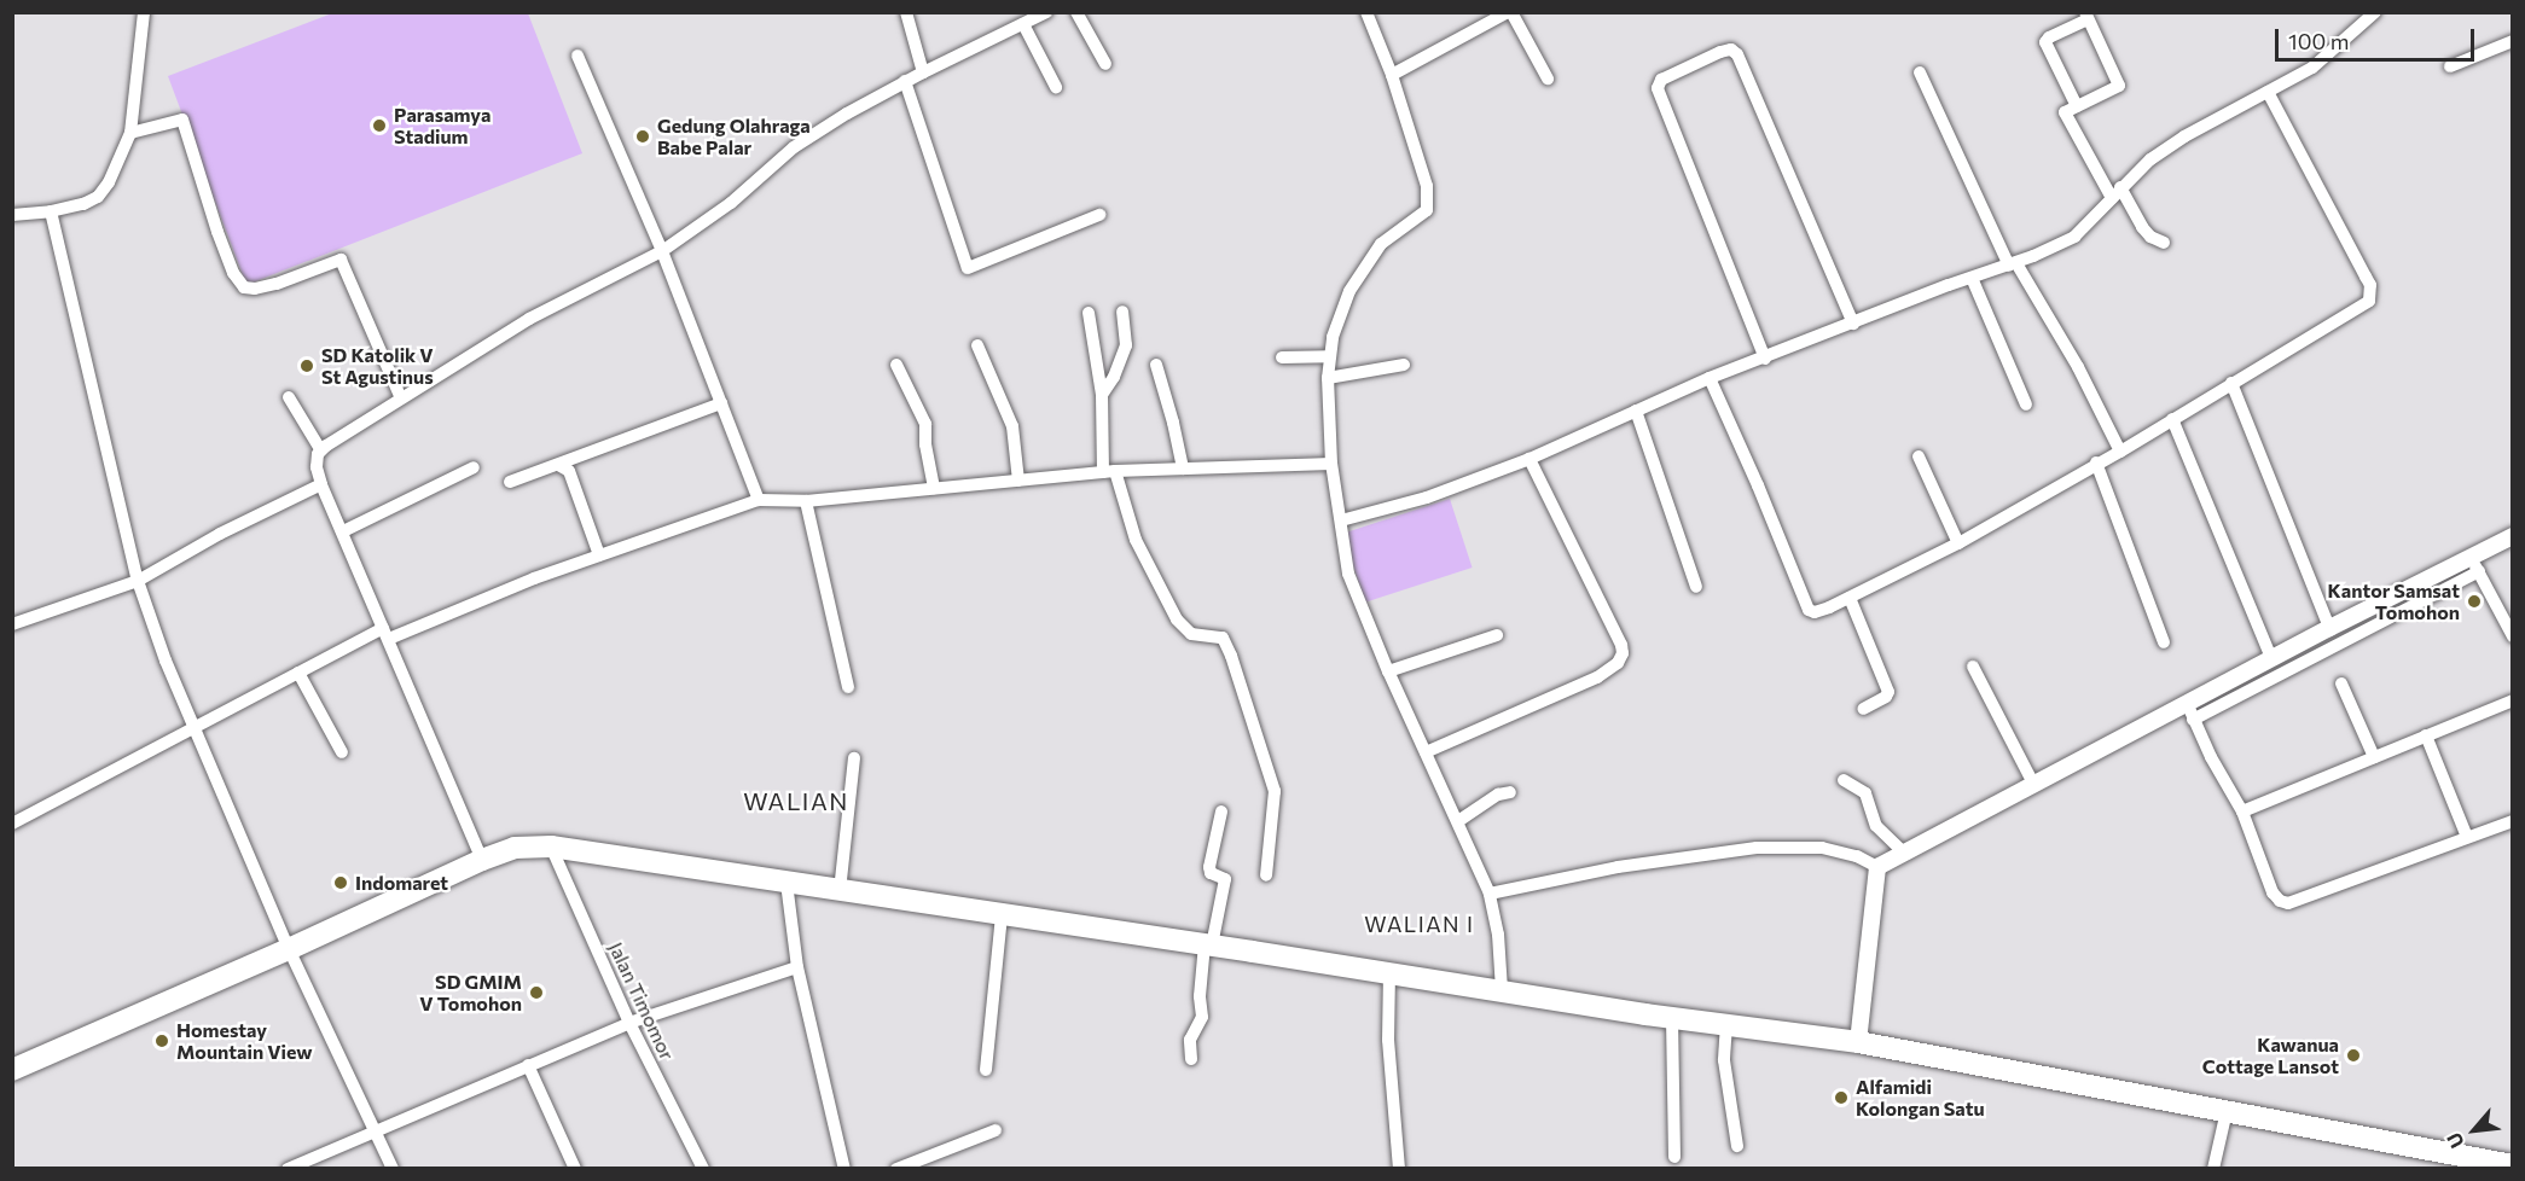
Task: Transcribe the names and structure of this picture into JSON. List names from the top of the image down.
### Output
{
  "streets": {
    "street": ["Jalan Timomor"]
  },
  "districts": ["WALIAN", "WALIAN I"],
  "places": [
    "Parasamya Stadium",
    "Gedung Olahraga Babe Palar",
    "SD Katolik V St Agustinus",
    "Kantor Samsat Tomohon",
    "Indomaret",
    "SD GMIM V Tomohon",
    "Homestay Mountain View",
    "Kawanua Cottage Lansot",
    "Alfamidi Kolongan Satu"
  ],
  "scale_bar": "100 m",
  "north": "bottom left"
}
